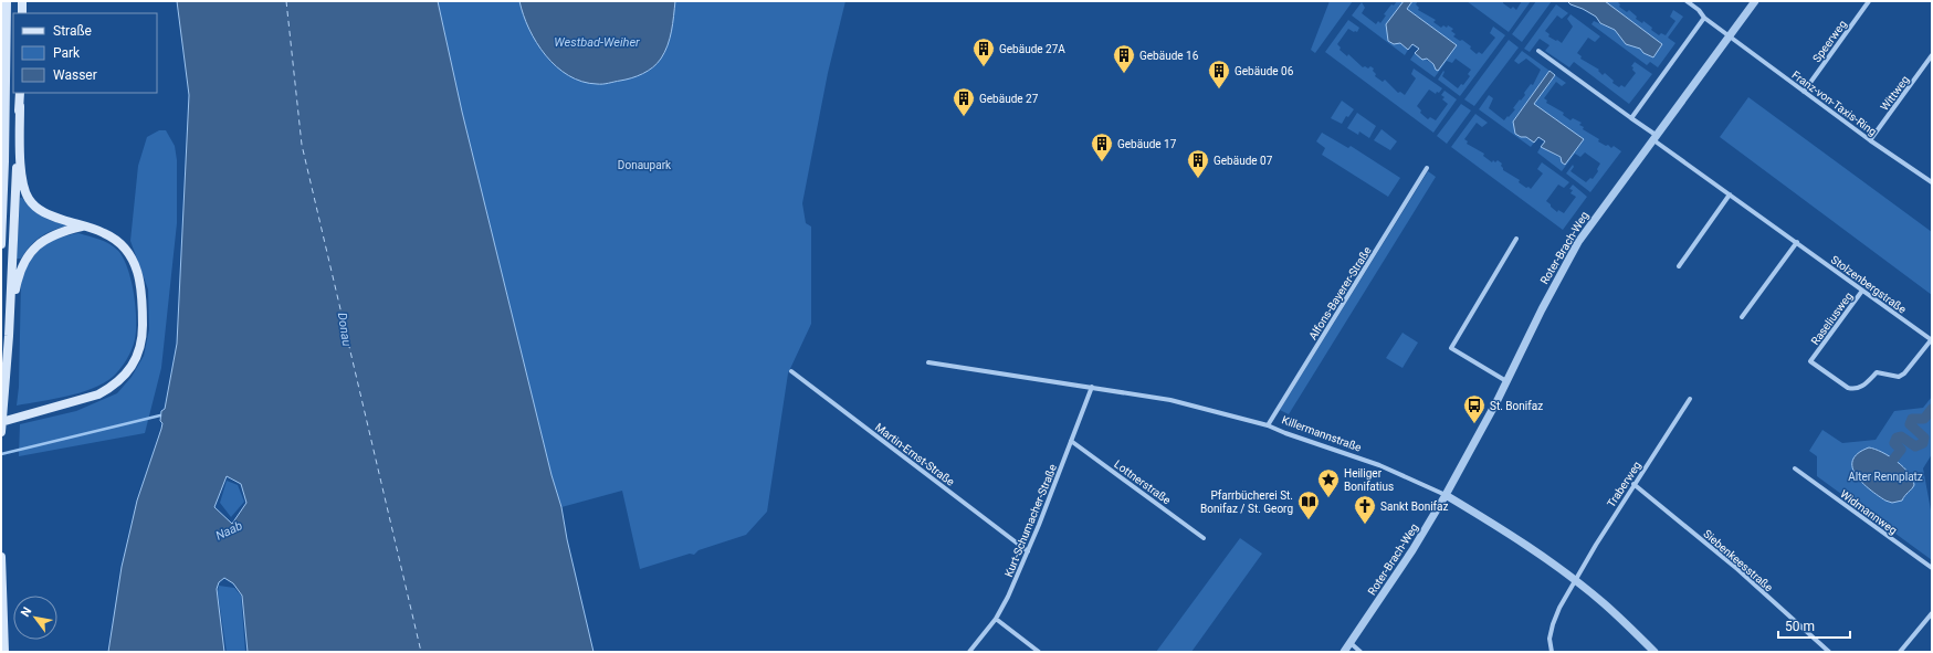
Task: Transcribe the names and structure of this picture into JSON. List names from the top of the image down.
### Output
{
  "streets": {
    "street": [
      "Speerweg",
      "Wittweg",
      "Franz-von-Taxis-Ring",
      "Roter-Brach-Weg",
      "Stolzenbergstraße",
      "Alfons-Bayerer-Straße",
      "Raseliusweg",
      "Killermannstraße",
      "Martin-Ernst-Straße",
      "Lottnerstraße",
      "Traberweg",
      "Widmannweg",
      "Kurt-Schumacher-Straße",
      "Siebenkeesstraße"
    ]
  },
  "crossings": [
    ["Speerweg", "Franz-von-Taxis-Ring"],
    ["Wittweg", "Franz-von-Taxis-Ring"],
    ["Franz-von-Taxis-Ring", "Roter-Brach-Weg"],
    ["Roter-Brach-Weg", "Stolzenbergstraße"],
    ["Roter-Brach-Weg", "Killermannstraße"],
    ["Stolzenbergstraße", "Raseliusweg"],
    ["Alfons-Bayerer-Straße", "Killermannstraße"],
    ["Killermannstraße", "Traberweg"],
    ["Killermannstraße", "Kurt-Schumacher-Straße"],
    ["Martin-Ernst-Straße", "Kurt-Schumacher-Straße"],
    ["Lottnerstraße", "Kurt-Schumacher-Straße"],
    ["Traberweg", "Siebenkeesstraße"]
  ],
  "water": ["Westbad-Weiher", "Donau", "Naab"],
  "parks": ["Donaupark", "Alter Rennplatz"],
  "places": {
    "building": [
      "Gebäude 27A",
      "Gebäude 16",
      "Gebäude 06",
      "Gebäude 27",
      "Gebäude 17",
      "Gebäude 07"
    ],
    "bus stop": ["St. Bonifaz"],
    "place": ["Heiliger Bonifatius"],
    "library": ["Pfarrbücherei St. Bonifaz / St. Georg"],
    "church": ["Sankt Bonifaz"]
  },
  "legend": ["Straße", "Park", "Wasser"],
  "scale_bar": "50 m",
  "north": "top left"
}
